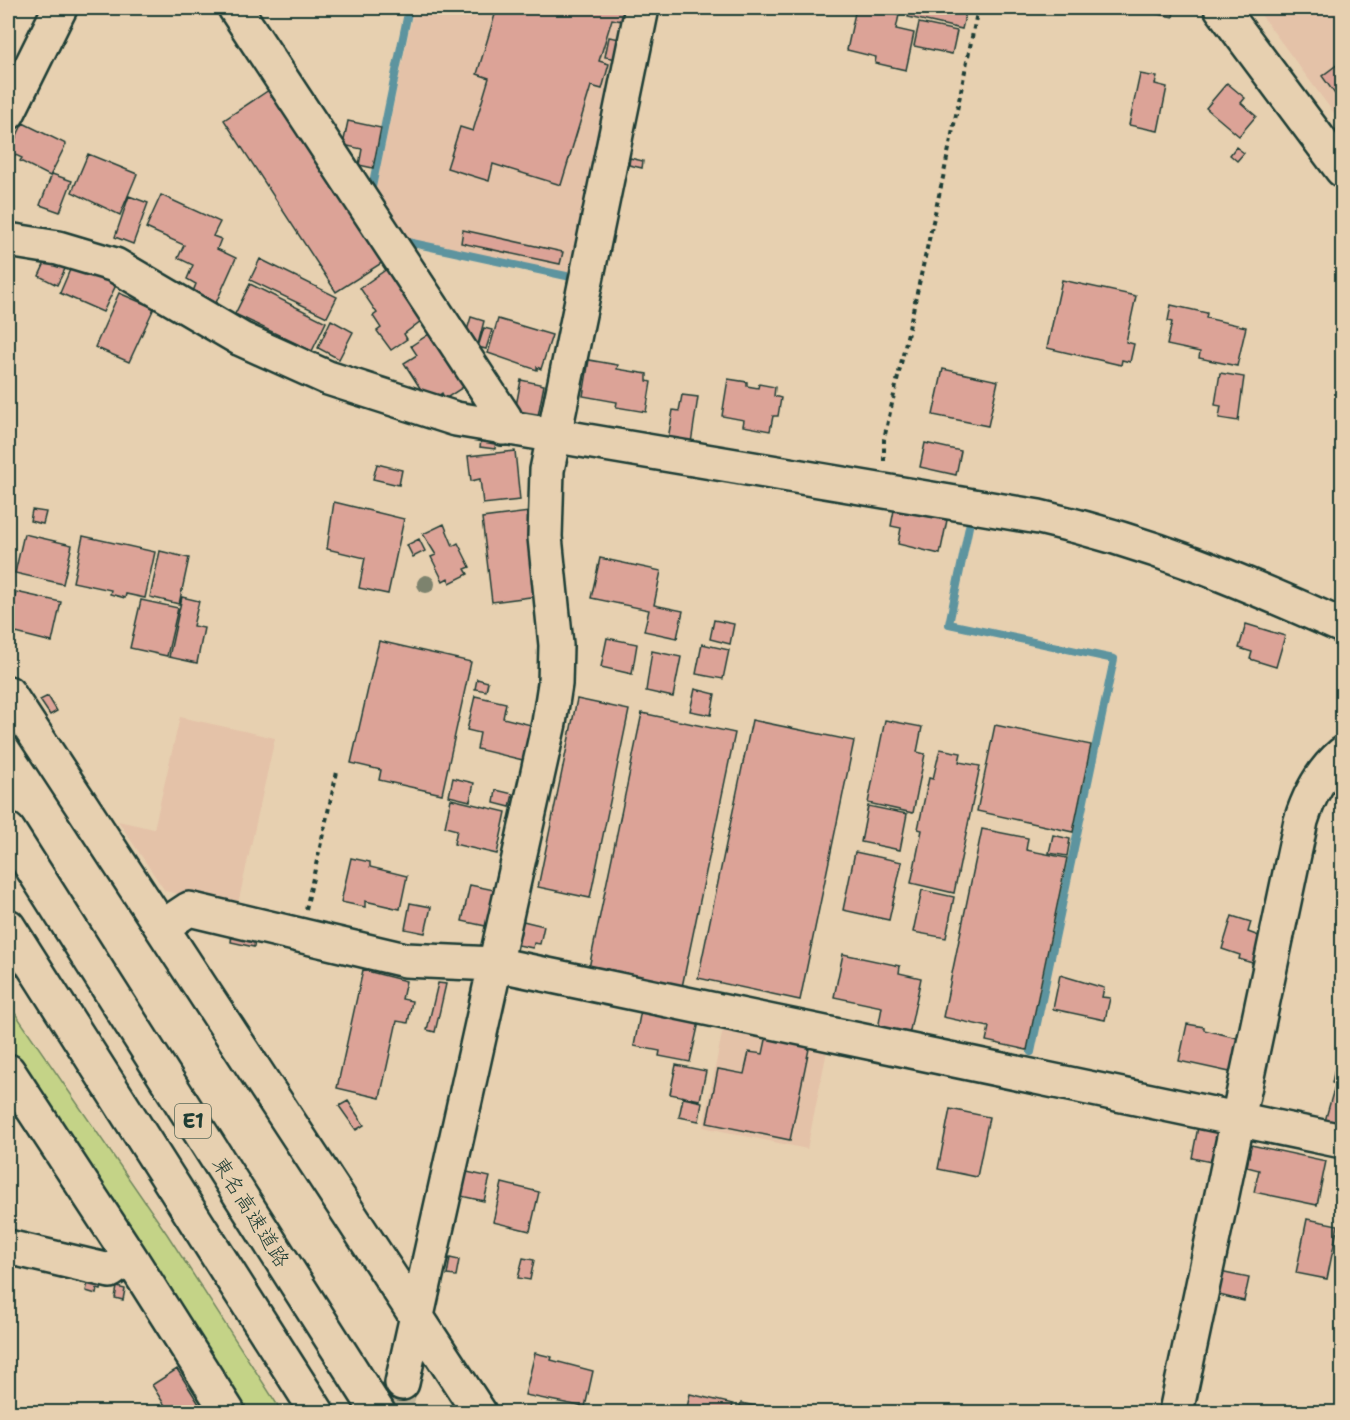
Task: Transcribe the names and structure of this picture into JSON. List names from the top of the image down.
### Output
{
  "streets": {
    "main road": ["E1", "東名高速道路"]
  }
}
